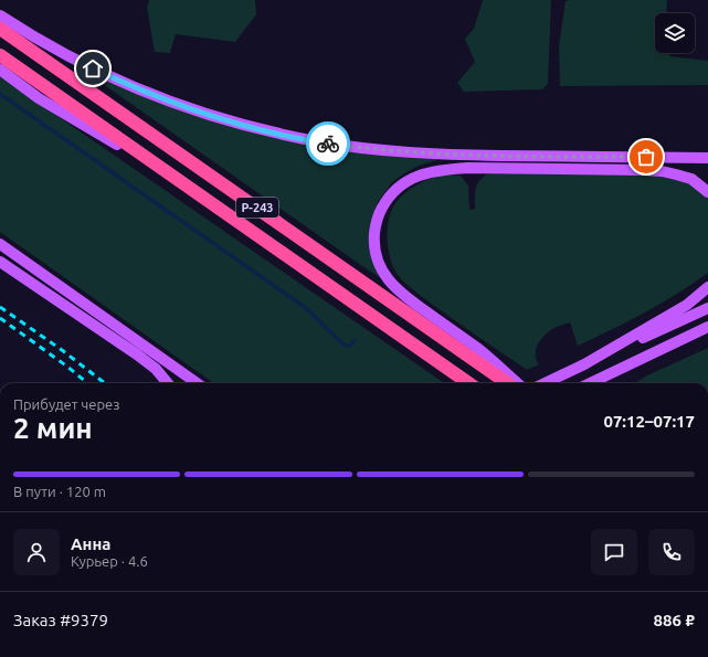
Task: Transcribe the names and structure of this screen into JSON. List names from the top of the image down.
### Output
{
  "streets": {
    "highway": ["Р-243"]
  },
  "page": {
    "heading": ["2 мин", "Прибудет через", "07:12–07:17"],
    "panel": [
      "Анна",
      "Курьер · 4.6",
      "Заказ #9379",
      "886 ₽"
    ],
    "bar": "В пути · 120 m"
  }
}
